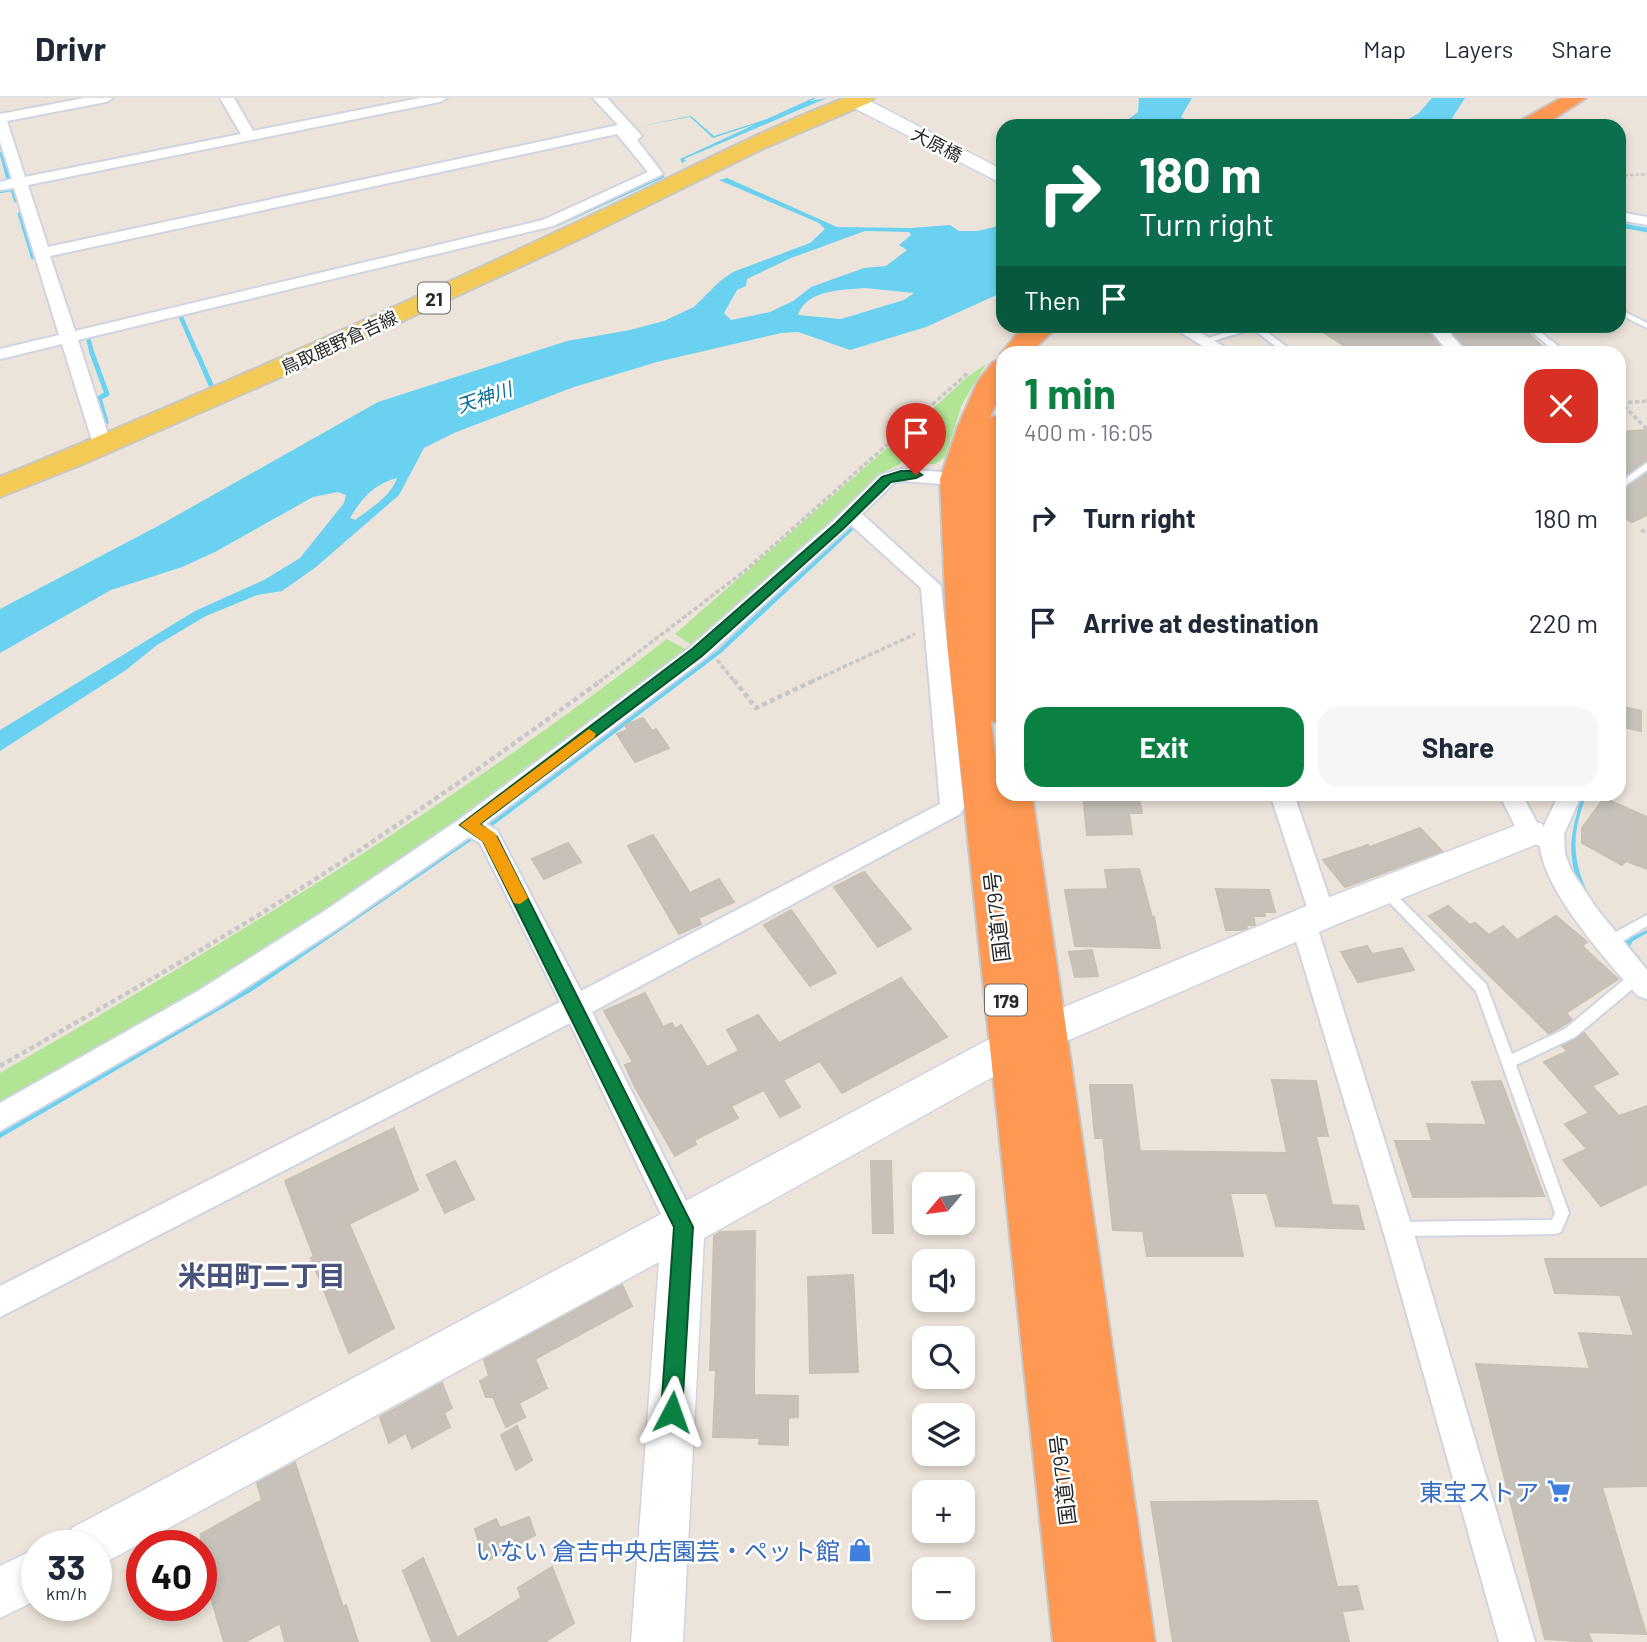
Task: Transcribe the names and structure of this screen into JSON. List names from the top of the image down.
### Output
{
  "streets": {
    "highway": ["国道179号", "179"],
    "main road": ["21", "鳥取鹿野倉吉線"],
    "street": ["大原橋"]
  },
  "crossings": [
    ["大原橋", "鳥取鹿野倉吉線"]
  ],
  "districts": ["米田町二丁目"],
  "water": ["天神川"],
  "places": {
    "supermarket": ["東宝ストア"],
    "shop": ["いない 倉吉中央店園芸・ペット館"]
  },
  "north": "bottom left",
  "page": {
    "header": "Drivr",
    "nav": ["Map", "Layers", "Share"],
    "turn": ["180 m", "Turn right"],
    "then": "Then",
    "heading": ["1 min", "400 m · 16:05"],
    "list": [
      {
        "name": "Turn right",
        "value": "180 m"
      },
      {
        "name": "Arrive at destination",
        "value": "220 m"
      }
    ],
    "buttons": ["Exit", "Share"],
    "map_buttons": ["+", "−"],
    "speed": "33 km/h",
    "limit": "40"
  }
}
